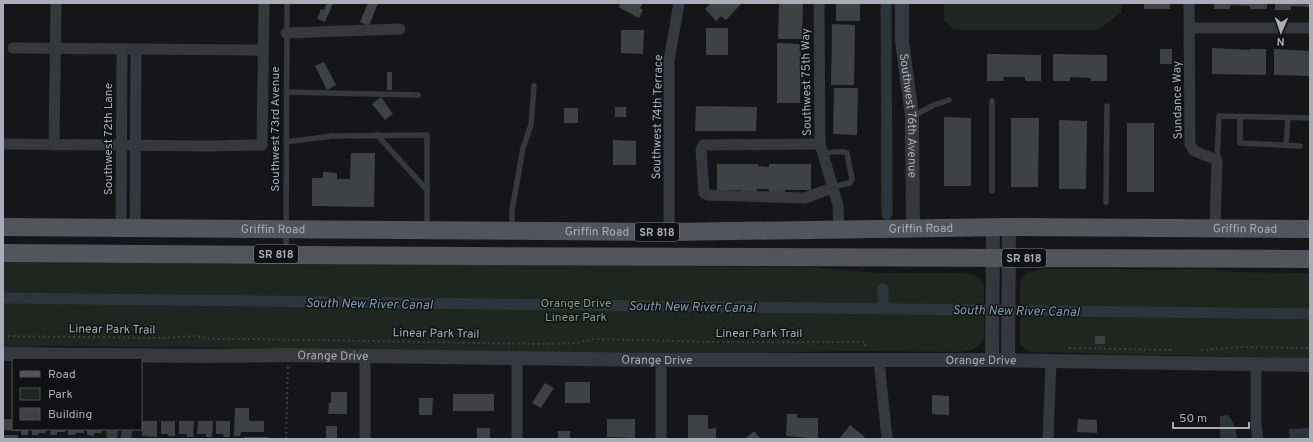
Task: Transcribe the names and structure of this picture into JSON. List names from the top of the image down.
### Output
{
  "streets": {
    "main road": ["Griffin Road", "SR 818"],
    "street": [
      "Southwest 75th Way",
      "Sundance Way",
      "Southwest 76th Avenue",
      "Southwest 74th Terrace",
      "Southwest 72th Lane",
      "Orange Drive"
    ],
    "lane": ["Southwest 73rd Avenue"],
    "path": ["Linear Park Trail"]
  },
  "crossings": [
    ["Southwest 75th Way", "Griffin Road"],
    ["Southwest 76th Avenue", "Griffin Road"],
    ["Southwest 74th Terrace", "Griffin Road"],
    ["Southwest 73rd Avenue", "Griffin Road"],
    ["Southwest 72th Lane", "Griffin Road"]
  ],
  "water": ["South New River Canal"],
  "parks": ["Orange Drive Linear Park"],
  "legend": ["Road", "Park", "Building"],
  "scale_bar": "50 m",
  "north": "bottom"
}
